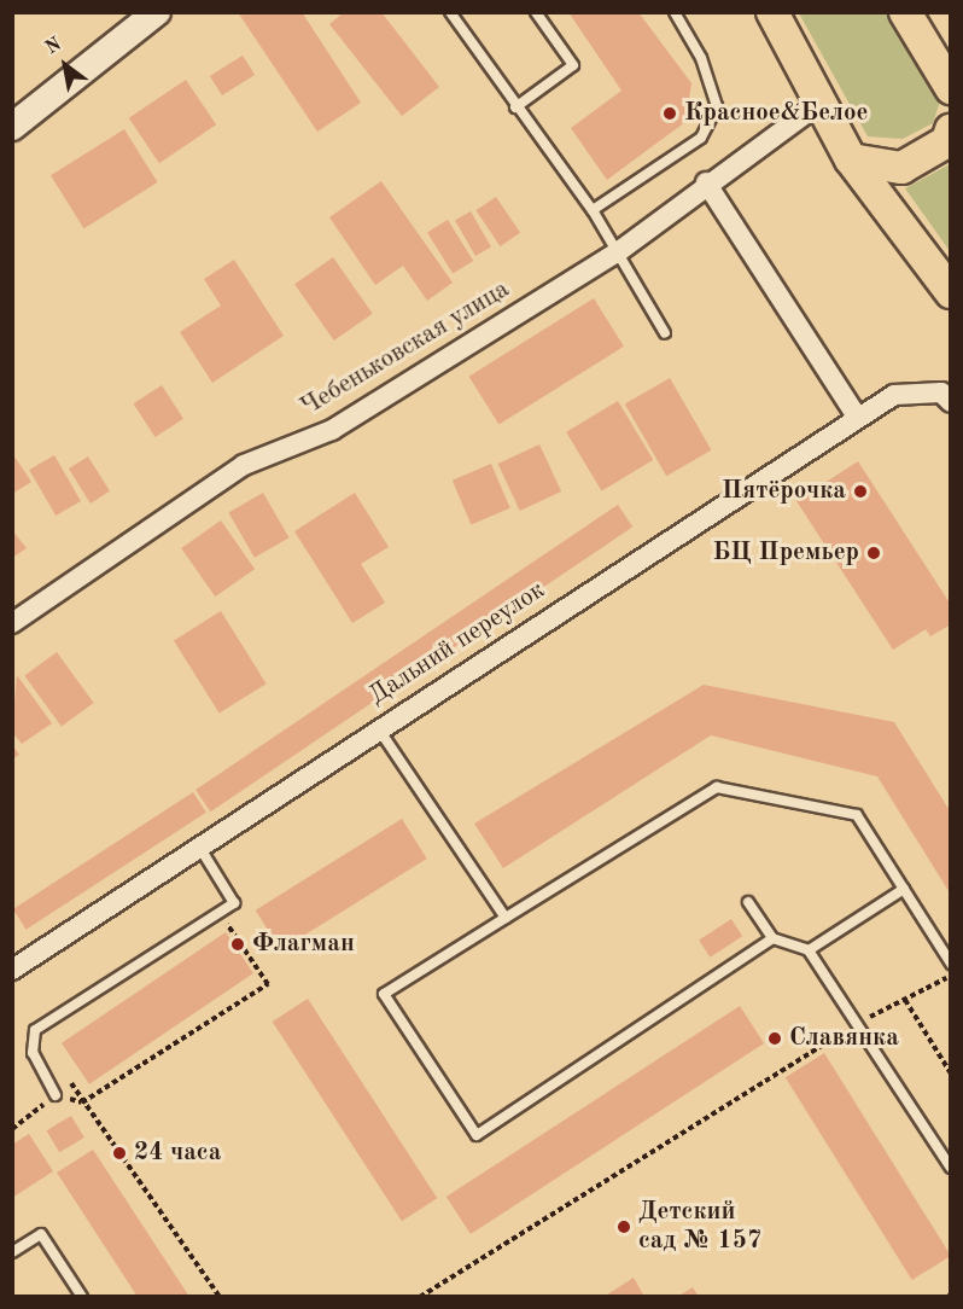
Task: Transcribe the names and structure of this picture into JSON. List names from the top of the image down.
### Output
{
  "streets": {
    "street": ["Чебеньковская улица", "Дальний переулок"]
  },
  "places": [
    "Красное&Белое",
    "Пятёрочка",
    "БЦ Премьер",
    "Флагман",
    "Славянка",
    "24 часа",
    "Детский сад № 157"
  ],
  "north": "top left"
}
